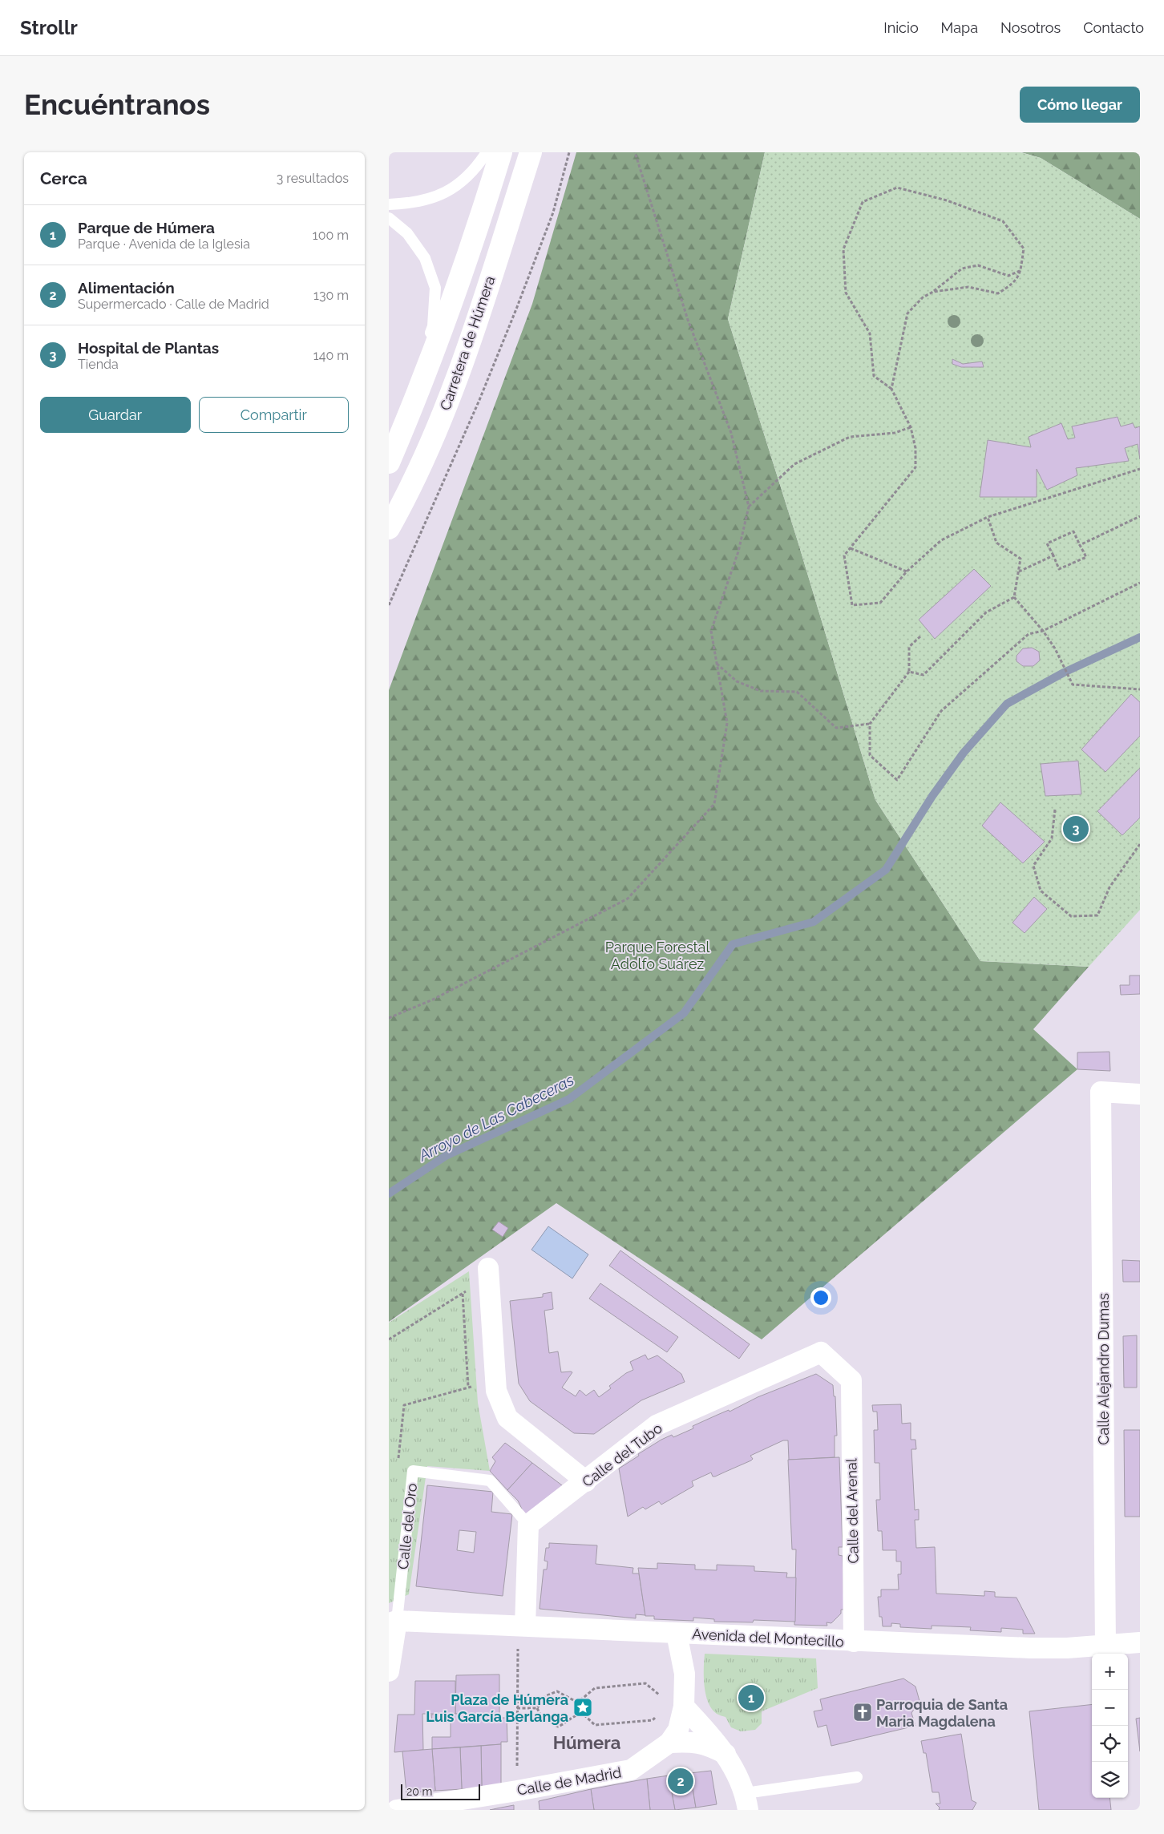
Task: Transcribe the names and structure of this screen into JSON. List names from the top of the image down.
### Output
{
  "streets": {
    "main road": ["Carretera de Húmera"],
    "street": [
      "Calle Alejandro Dumas",
      "Calle del Tubo",
      "Calle del Arenal",
      "Avenida del Montecillo",
      "Calle de Madrid"
    ],
    "lane": ["Calle del Oro"]
  },
  "crossings": [
    ["Calle Alejandro Dumas", "Avenida del Montecillo"],
    ["Calle del Tubo", "Calle del Arenal"],
    ["Calle del Tubo", "Calle del Oro"],
    ["Calle del Arenal", "Avenida del Montecillo"],
    ["Calle del Oro", "Avenida del Montecillo"],
    ["Avenida del Montecillo", "Calle de Madrid"]
  ],
  "districts": ["Húmera"],
  "water": ["Arroyo de Las Cabeceras"],
  "parks": ["Parque Forestal Adolfo Suárez"],
  "places": {
    "place": ["Plaza de Húmera Luis García Berlanga"],
    "church": ["Parroquia de Santa Maria Magdalena"]
  },
  "scale_bar": "20 m",
  "page": {
    "header": "Strollr",
    "nav": [
      "Inicio",
      "Mapa",
      "Nosotros",
      "Contacto"
    ],
    "buttons": [
      "Cómo llegar",
      ["Guardar", "Compartir"]
    ],
    "title": "Encuéntranos",
    "heading": ["Cerca", "3 resultados"],
    "list": [
      {
        "mark": "1",
        "name": "Parque de Húmera",
        "note": "Parque · Avenida de la Iglesia",
        "value": "100 m"
      },
      {
        "mark": "2",
        "name": "Alimentación",
        "note": "Supermercado · Calle de Madrid",
        "value": "130 m"
      },
      {
        "mark": "3",
        "name": "Hospital de Plantas",
        "note": "Tienda",
        "value": "140 m"
      }
    ],
    "pins": ["3", "1", "2"],
    "map_buttons": ["+", "−"],
    "scale": "20 m"
  }
}
